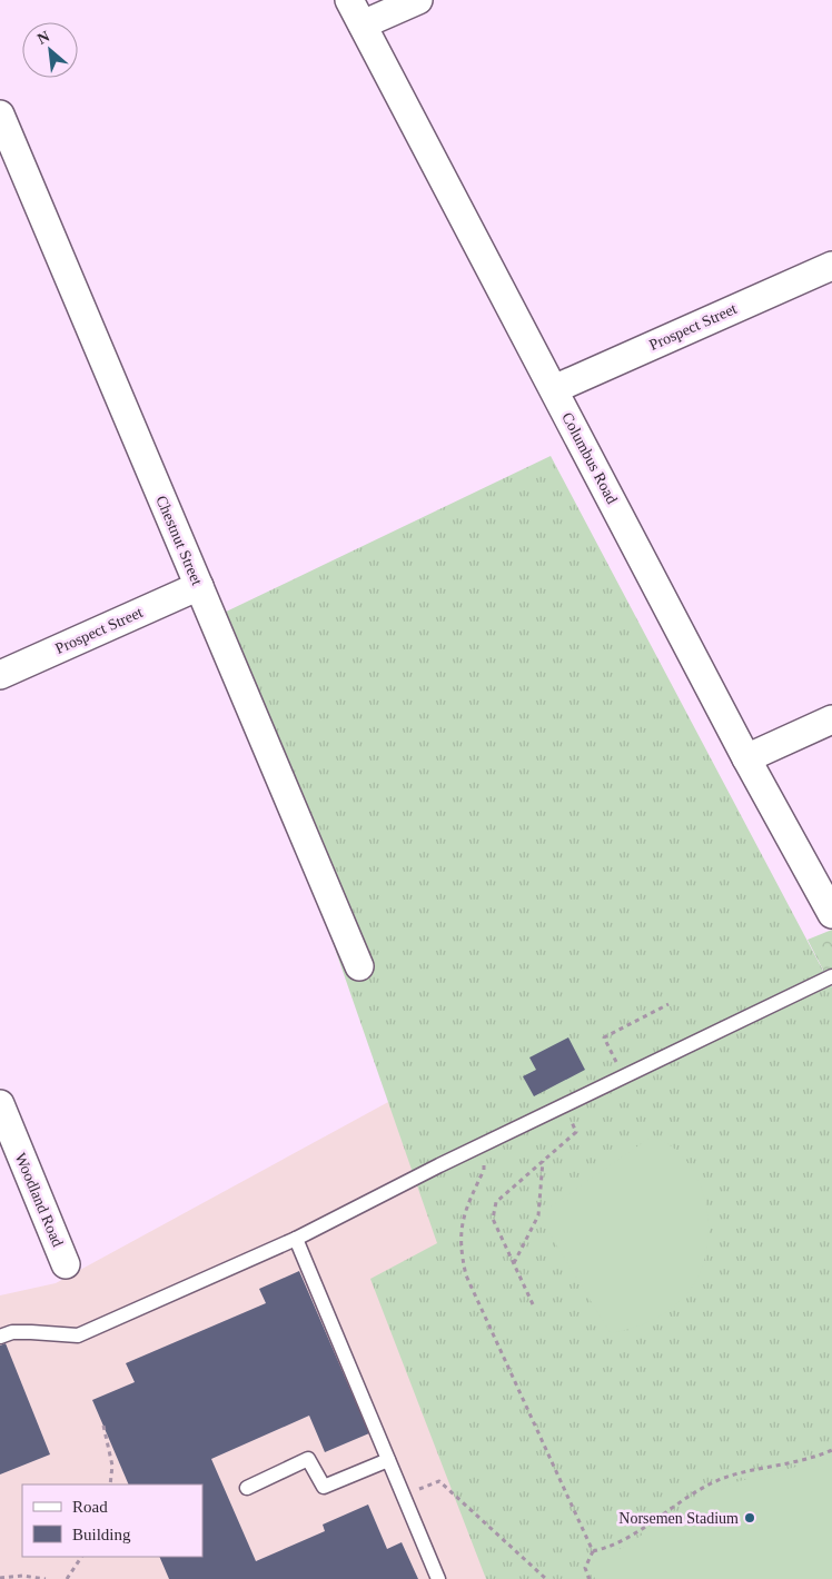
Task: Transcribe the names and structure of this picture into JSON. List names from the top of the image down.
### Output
{
  "streets": {
    "street": [
      "Prospect Street",
      "Columbus Road",
      "Chestnut Street",
      "Woodland Road"
    ]
  },
  "crossings": [
    ["Prospect Street", "Columbus Road"],
    ["Prospect Street", "Chestnut Street"]
  ],
  "places": ["Norsemen Stadium"],
  "legend": ["Road", "Building"],
  "north": "top left"
}
